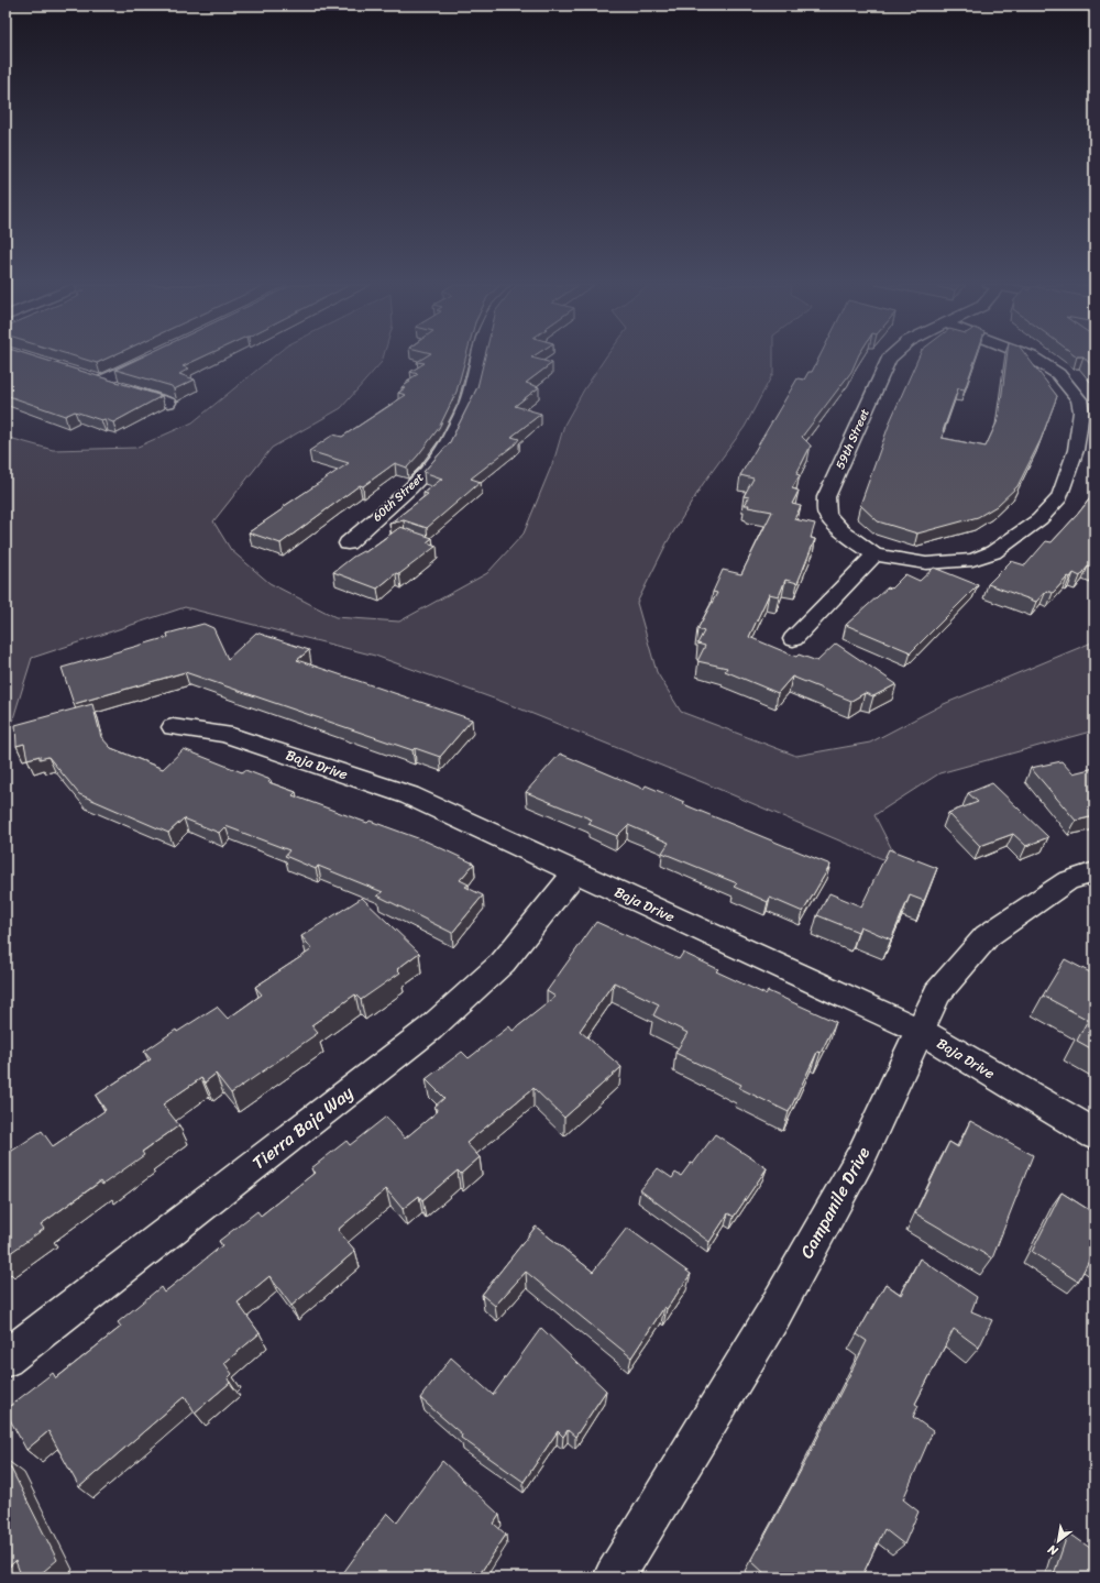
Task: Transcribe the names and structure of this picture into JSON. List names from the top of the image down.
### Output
{
  "streets": {
    "street": [
      "59th Street",
      "60th Street",
      "Baja Drive",
      "Tierra Baja Way",
      "Campanile Drive"
    ]
  },
  "crossings": [
    ["Baja Drive", "Tierra Baja Way"],
    ["Baja Drive", "Campanile Drive"]
  ],
  "north": "bottom left"
}
